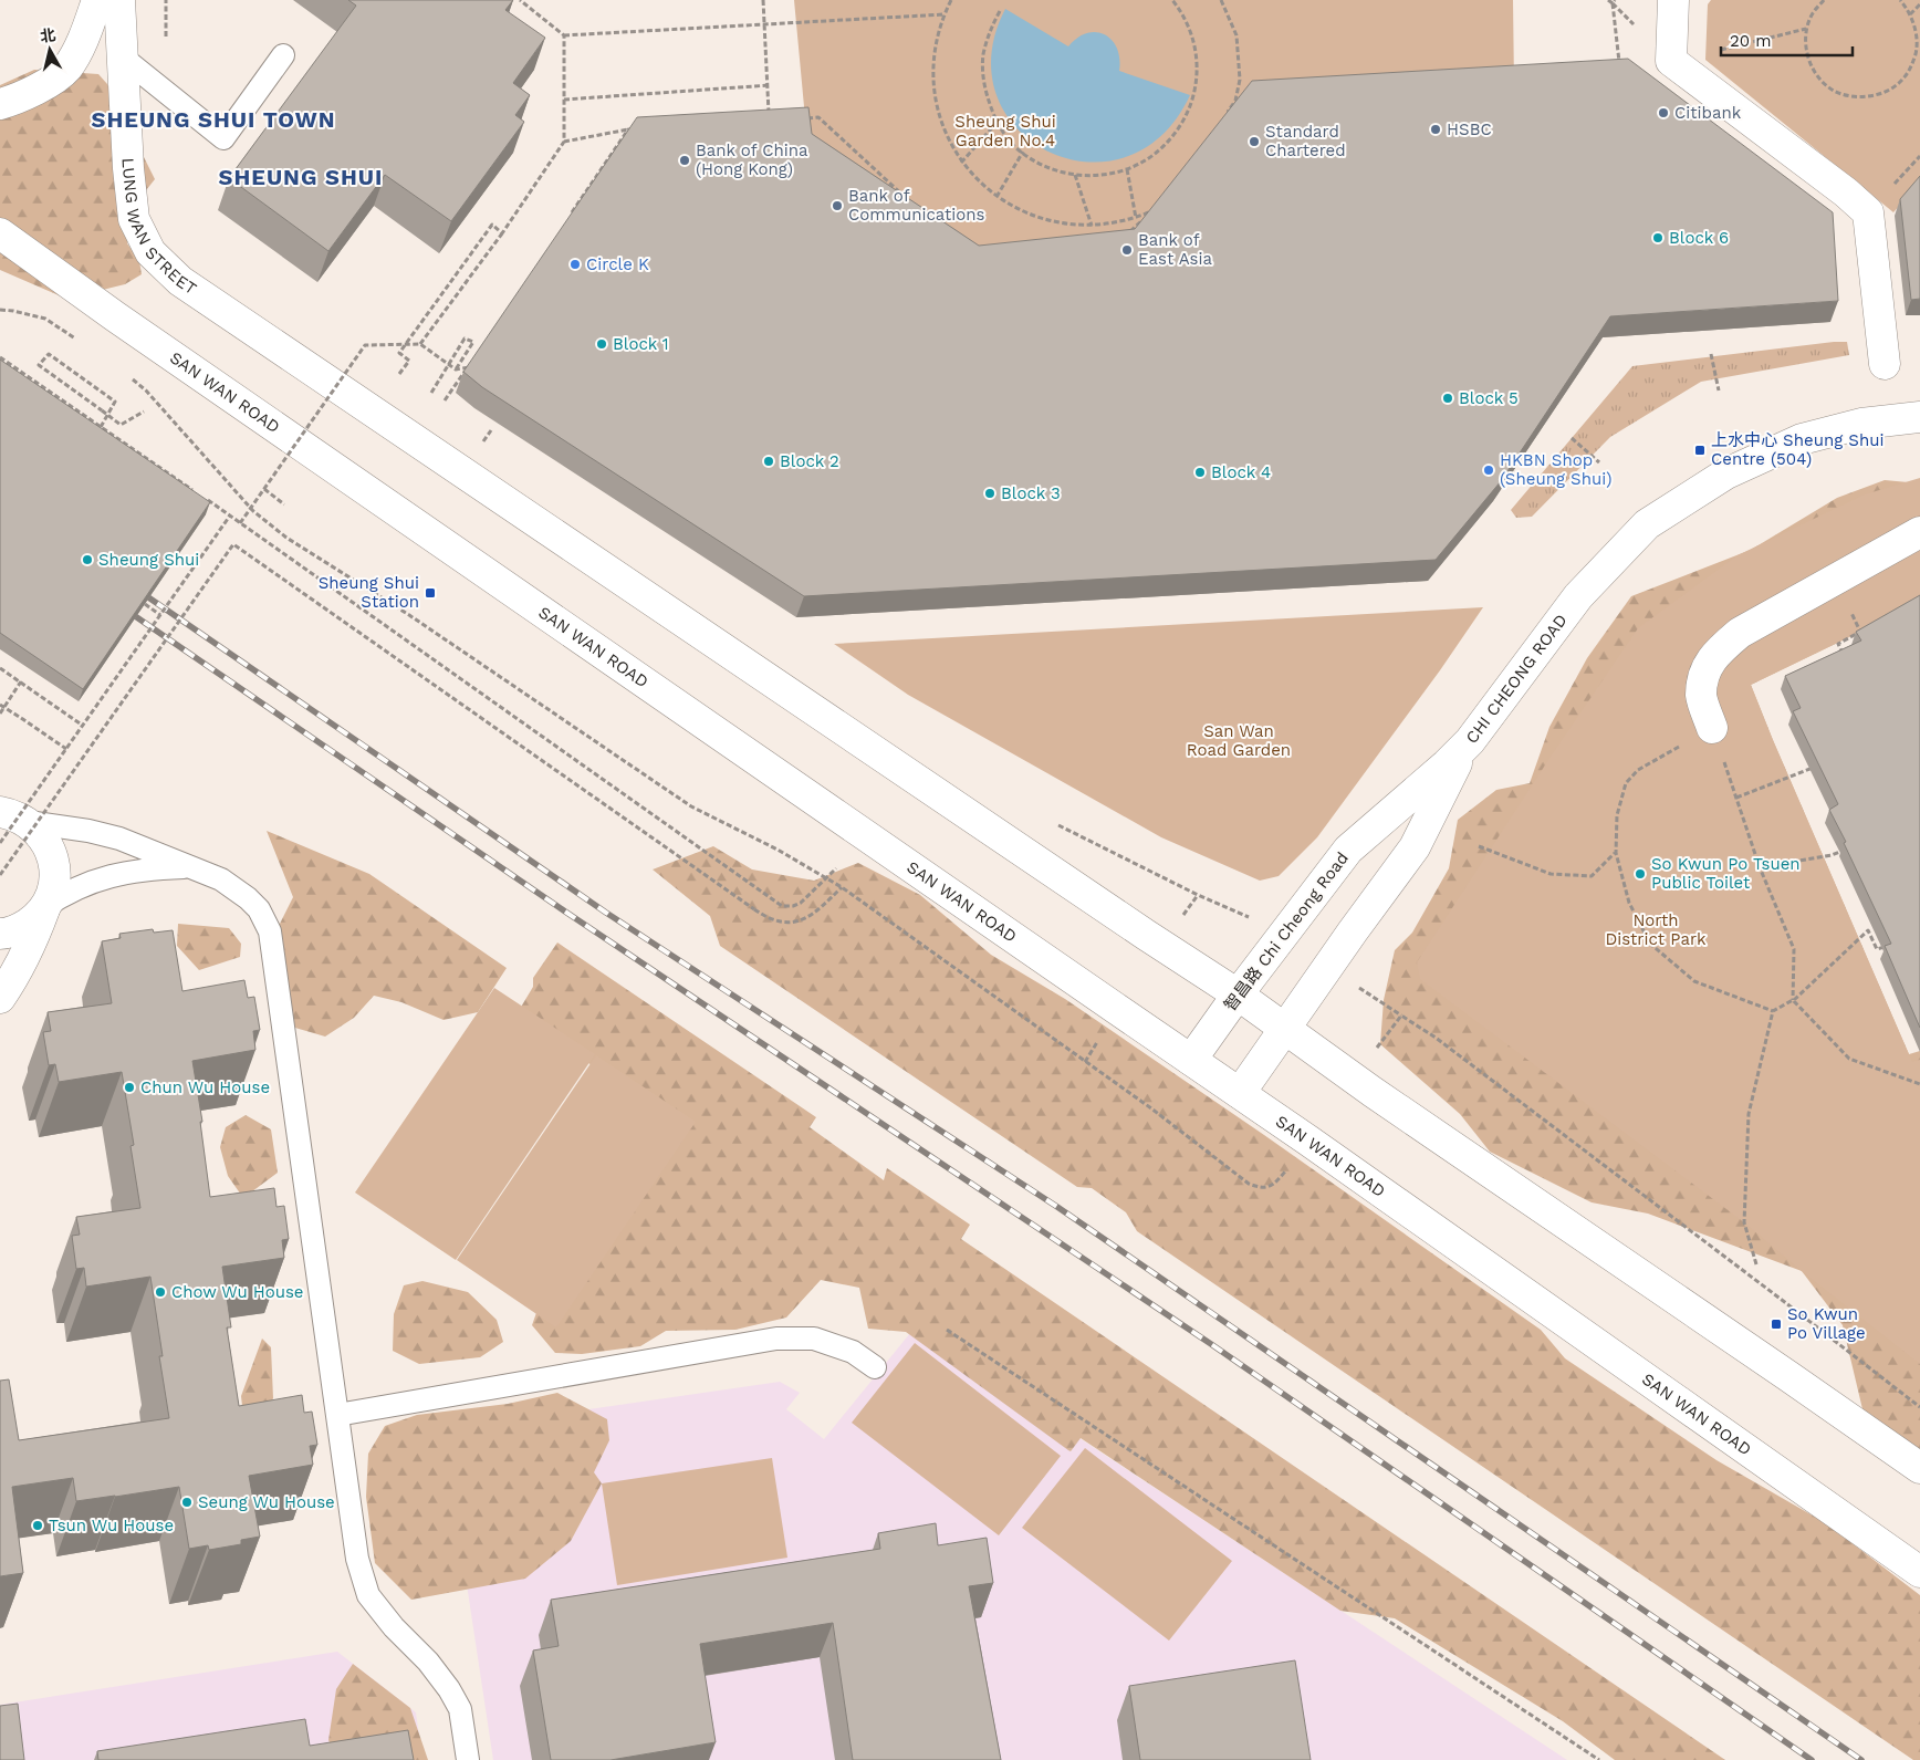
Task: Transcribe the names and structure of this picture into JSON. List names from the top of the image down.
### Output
{
  "streets": {
    "street": [
      "LUNG WAN STREET",
      "SAN WAN ROAD",
      "CHI CHEONG ROAD",
      "智昌路 Chi Cheong Road"
    ]
  },
  "crossings": [
    ["LUNG WAN STREET", "智昌路 Chi Cheong Road"],
    ["SAN WAN ROAD", "CHI CHEONG ROAD"],
    ["SAN WAN ROAD", "智昌路 Chi Cheong Road"],
    ["CHI CHEONG ROAD", "智昌路 Chi Cheong Road"]
  ],
  "districts": ["SHEUNG SHUI TOWN", "SHEUNG SHUI"],
  "parks": ["Sheung Shui Garden No.4", "San Wan Road Garden", "North District Park"],
  "places": {
    "other": [
      "Citibank",
      "HSBC",
      "Standard Chartered",
      "Bank of China (Hong Kong)",
      "Bank of Communications",
      "Block 6",
      "Bank of East Asia",
      "Circle K",
      "Block 1",
      "Block 5",
      "Block 2",
      "HKBN Shop (Sheung Shui)",
      "Block 4",
      "Block 3",
      "Sheung Shui",
      "So Kwun Po Tsuen Public Toilet",
      "Chun Wu House",
      "Chow Wu House",
      "Seung Wu House",
      "Tsun Wu House"
    ],
    "transit": ["上水中心 Sheung Shui Centre (504)", "Sheung Shui Station", "So Kwun Po Village"]
  },
  "scale_bar": "20 m",
  "north": "top"
}
